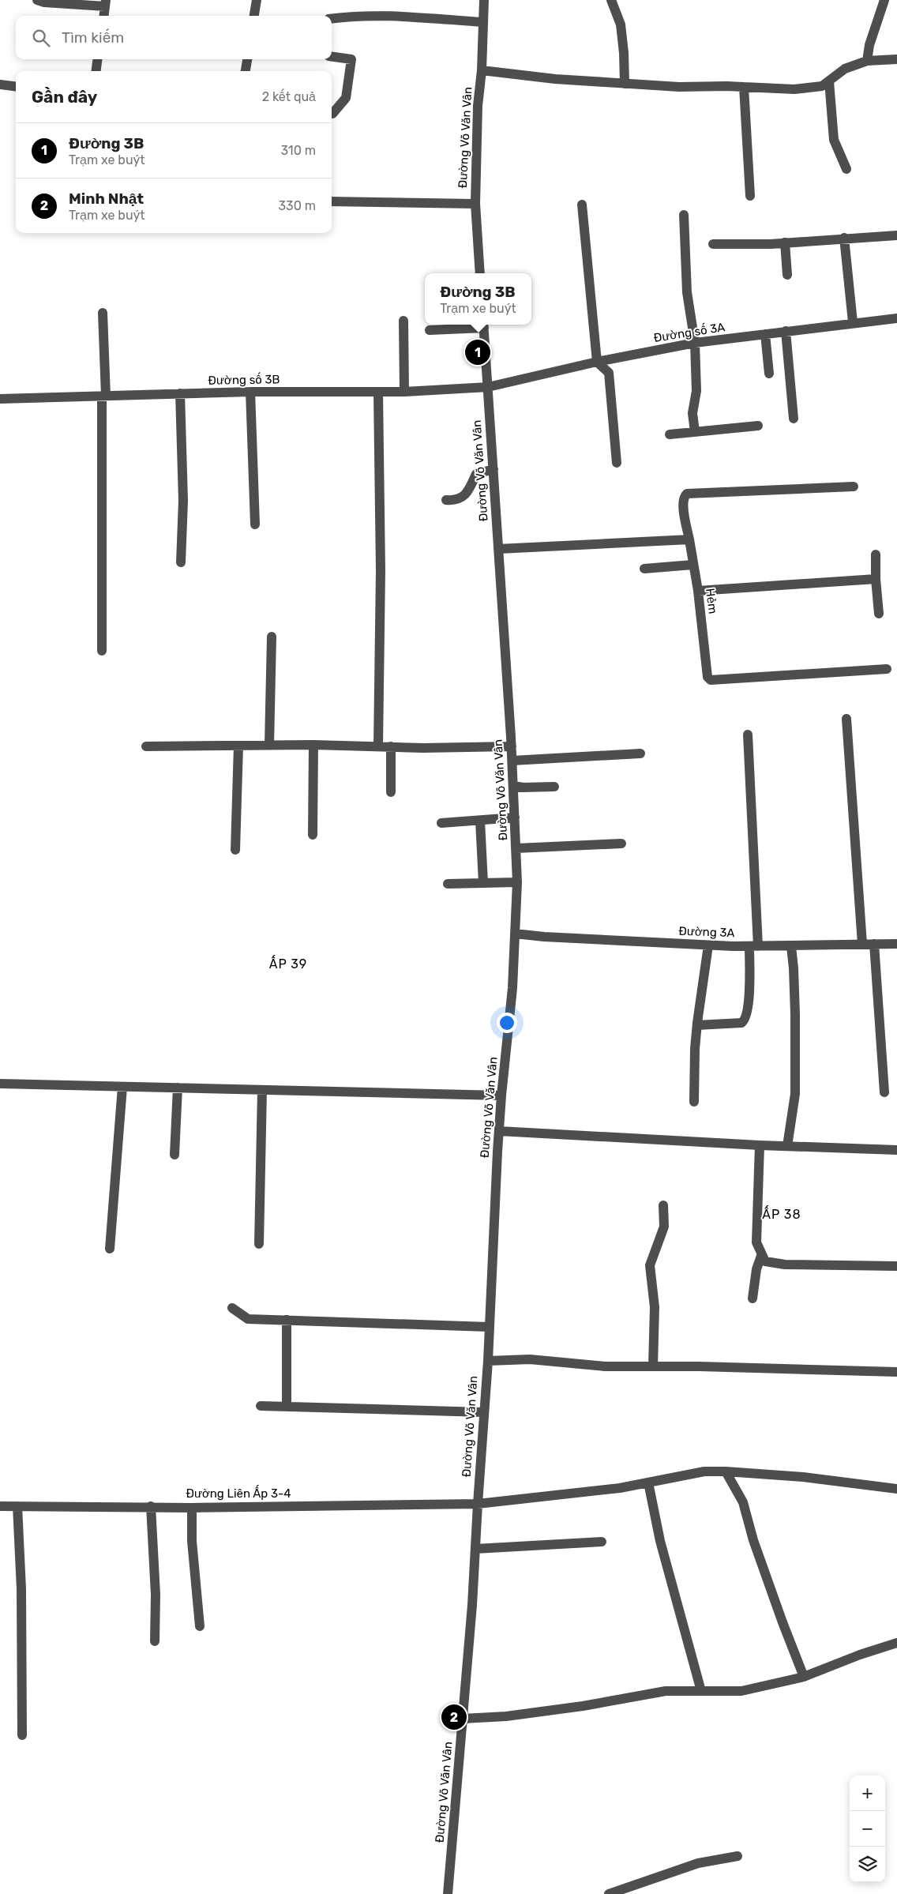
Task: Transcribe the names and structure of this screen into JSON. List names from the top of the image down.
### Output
{
  "streets": {
    "street": [
      "Đường Võ Văn Vân",
      "Đường số 3A",
      "Đường số 3B",
      "Hẻm",
      "Đường 3A",
      "Đường Liên Ấp 3-4"
    ]
  },
  "crossings": [
    ["Đường Võ Văn Vân", "Đường số 3A"],
    ["Đường Võ Văn Vân", "Đường số 3B"],
    ["Đường Võ Văn Vân", "Đường 3A"],
    ["Đường Võ Văn Vân", "Đường Liên Ấp 3-4"],
    ["Đường số 3A", "Đường số 3B"]
  ],
  "districts": ["ẤP 39", "ẤP 38"],
  "page": {
    "search": "Tìm kiếm",
    "heading": ["Gần đây", "2 kết quả"],
    "list": [
      {
        "mark": "1",
        "name": "Đường 3B",
        "note": "Trạm xe buýt",
        "value": "310 m"
      },
      {
        "mark": "2",
        "name": "Minh Nhật",
        "note": "Trạm xe buýt",
        "value": "330 m"
      }
    ],
    "popup": ["Đường 3B", "Trạm xe buýt"],
    "pins": ["1", "2"],
    "map_buttons": ["+", "−"]
  }
}
